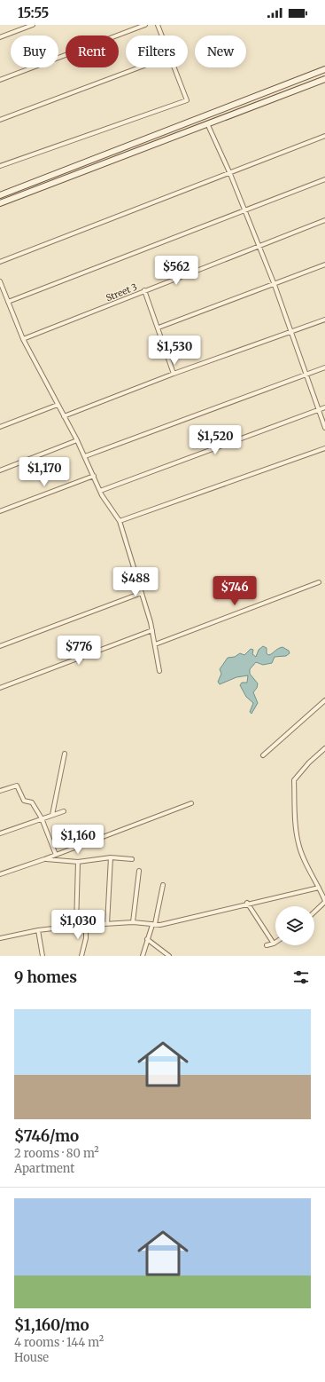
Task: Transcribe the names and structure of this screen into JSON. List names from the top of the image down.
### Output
{
  "streets": {
    "street": ["Street 3"]
  },
  "page": {
    "status": "15:55",
    "chip": [
      "Buy",
      "Rent",
      "Filters",
      "New"
    ],
    "price": [
      "$562",
      "$1,530",
      "$1,520",
      "$1,170",
      "$488",
      "$746",
      "$776",
      "$1,160",
      "$1,030"
    ],
    "heading": "9 homes",
    "list": [
      {
        "name": "$746/mo",
        "note": "2 rooms · 80 m² · Apartment"
      },
      {
        "name": "$1,160/mo",
        "note": "4 rooms · 144 m² · House"
      }
    ]
  }
}
